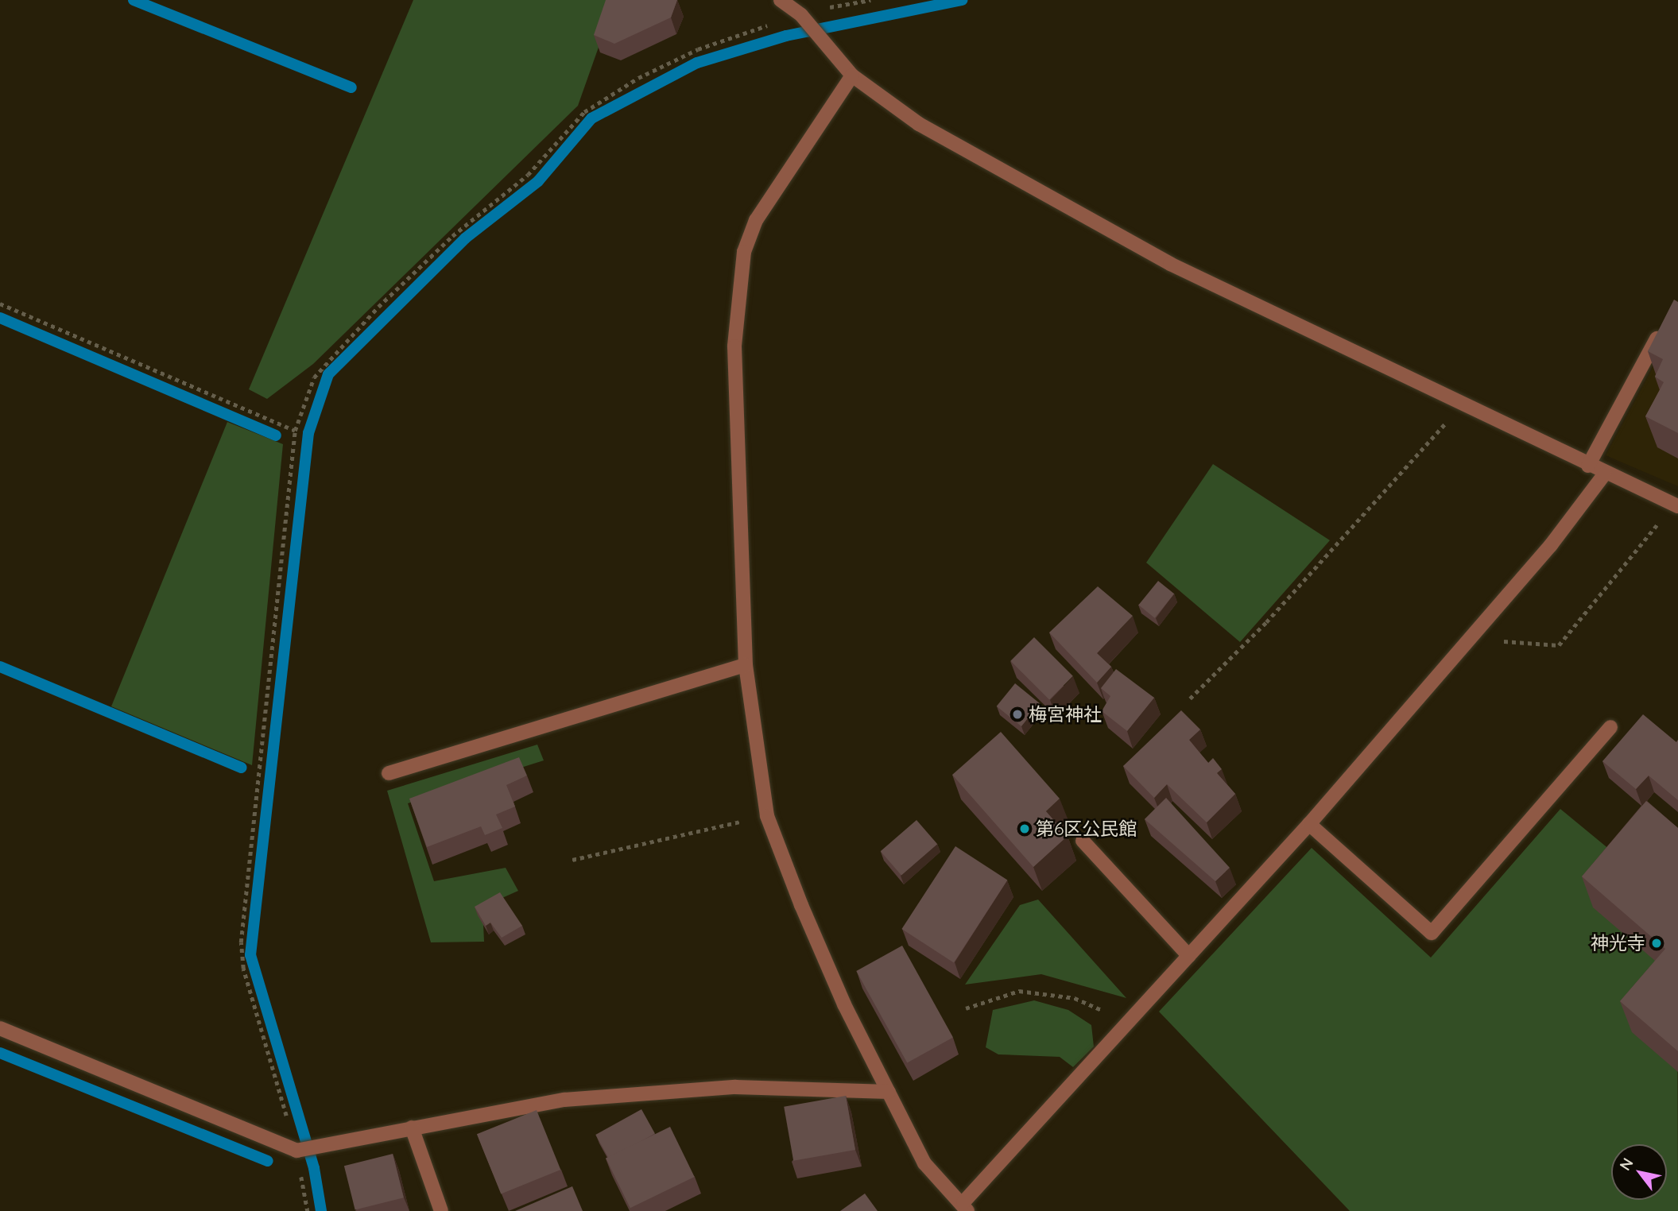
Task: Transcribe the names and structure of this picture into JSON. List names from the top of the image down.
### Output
{
  "places": ["梅宮神社", "第6区公民館", "神光寺"],
  "north": "top left"
}
